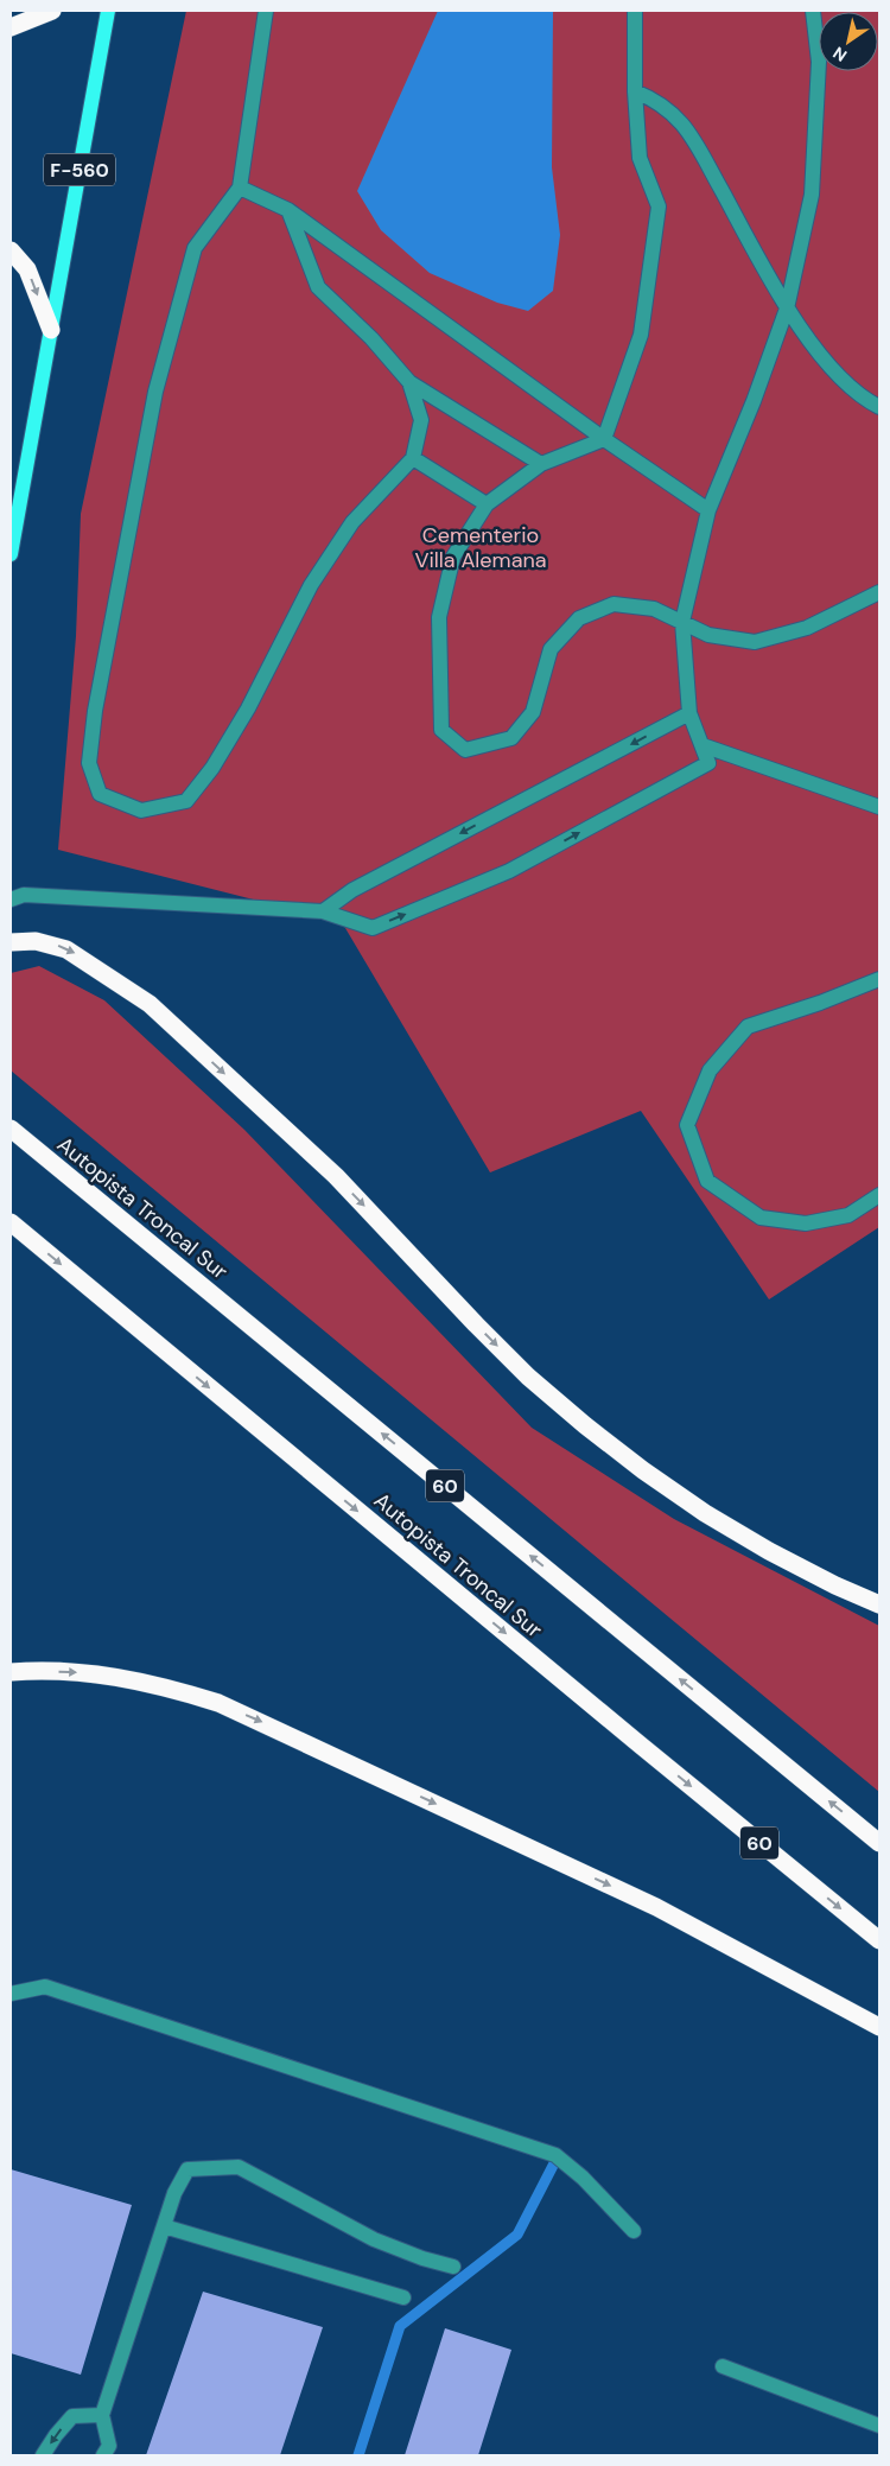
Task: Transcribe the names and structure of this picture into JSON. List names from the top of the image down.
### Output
{
  "streets": {
    "highway": ["Autopista Troncal Sur", "60"],
    "main road": ["F-560"]
  },
  "parks": ["Cementerio Villa Alemana"],
  "north": "bottom left"
}
